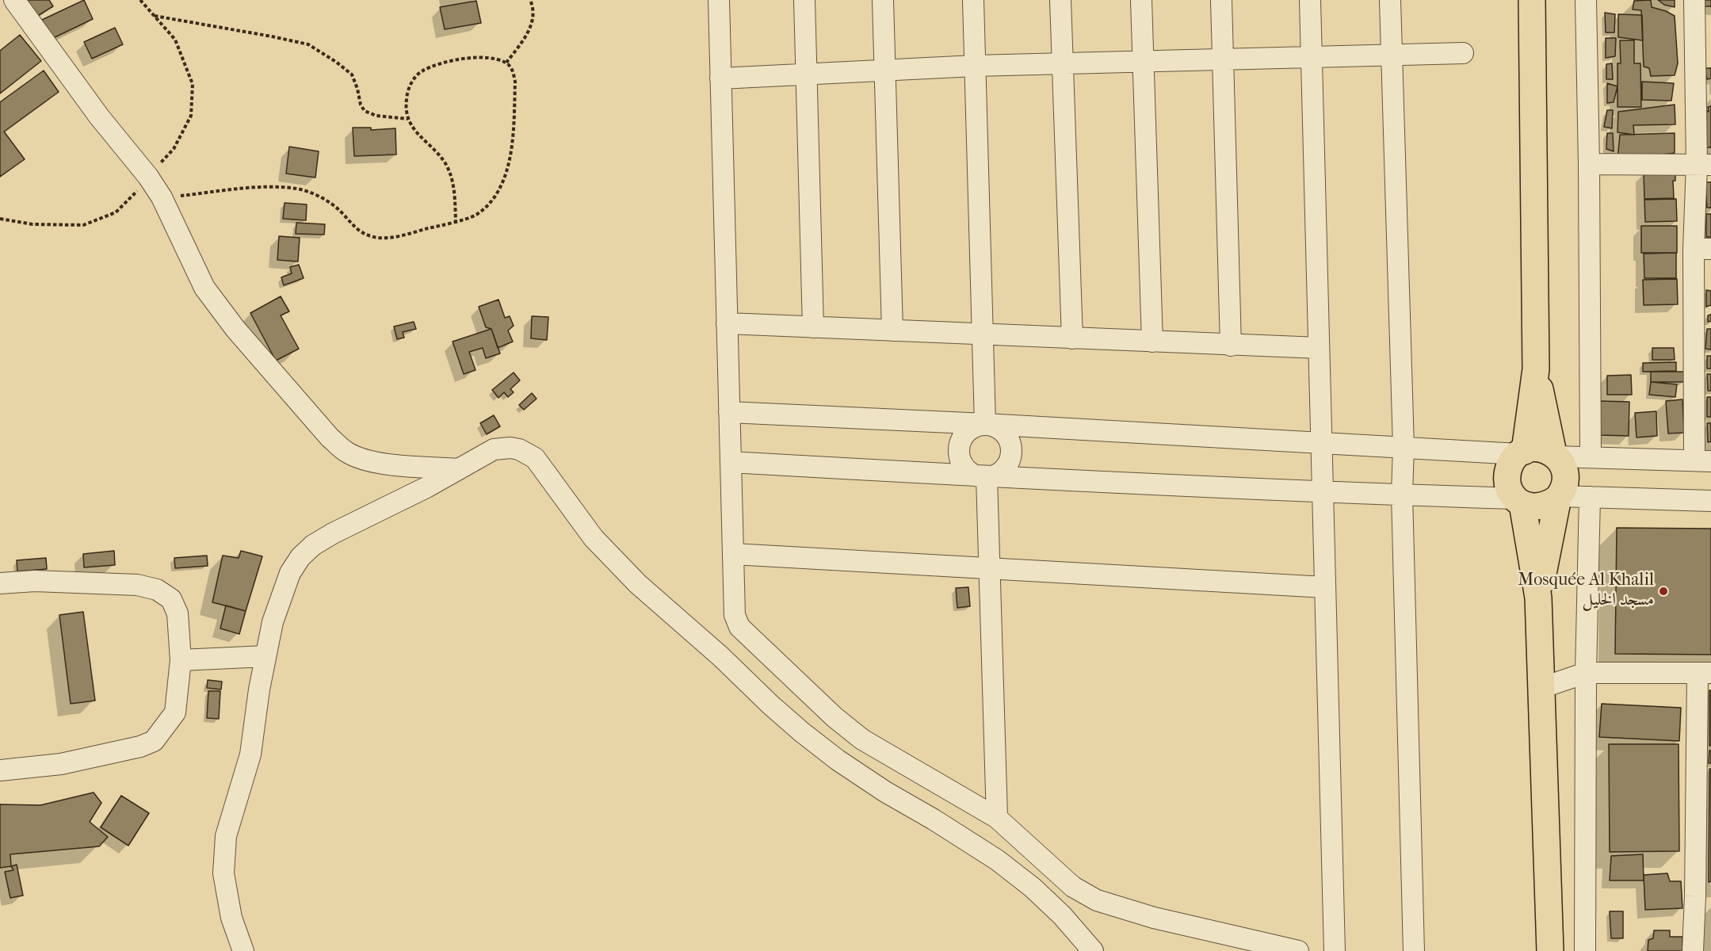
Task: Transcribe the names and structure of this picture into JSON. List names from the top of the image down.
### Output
{
  "places": ["Mosquée Al Khalil مسجد الخليل"]
}
